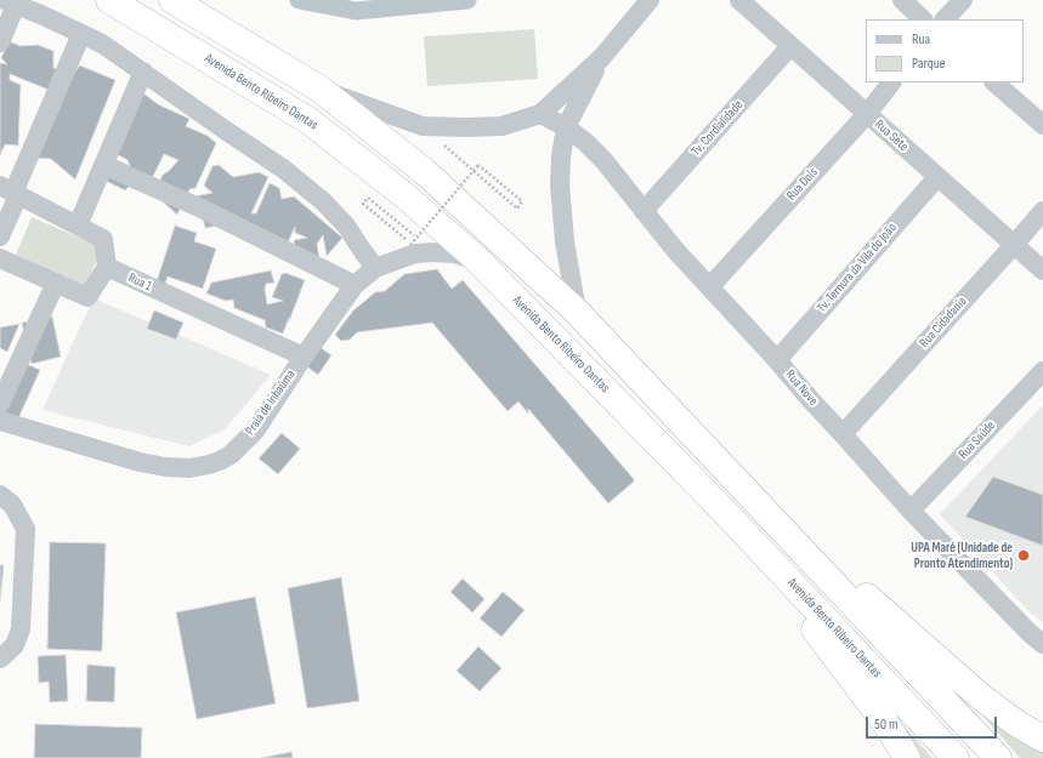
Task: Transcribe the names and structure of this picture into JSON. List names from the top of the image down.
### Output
{
  "streets": {
    "highway": ["Avenida Bento Ribeiro Dantas"],
    "street": [
      "Tv. Cordialidade",
      "Rua Sete",
      "Rua Dois",
      "Tv. Ternura da Vila do João",
      "Rua 1",
      "Rua Cidadania",
      "Rua Nove",
      "Praia de Inhaúma",
      "Rua Saúde"
    ]
  },
  "crossings": [
    ["Avenida Bento Ribeiro Dantas", "Praia de Inhaúma"],
    ["Tv. Cordialidade", "Rua Sete"],
    ["Tv. Cordialidade", "Rua Nove"],
    ["Rua Sete", "Rua Dois"],
    ["Rua Sete", "Tv. Ternura da Vila do João"],
    ["Rua Sete", "Rua Cidadania"],
    ["Rua Dois", "Rua Nove"],
    ["Tv. Ternura da Vila do João", "Rua Nove"],
    ["Rua 1", "Praia de Inhaúma"],
    ["Rua Cidadania", "Rua Nove"],
    ["Rua Nove", "Rua Saúde"]
  ],
  "places": ["UPA Maré (Unidade de Pronto Atendimento)"],
  "legend": ["Rua", "Parque"],
  "scale_bar": "50 m"
}
